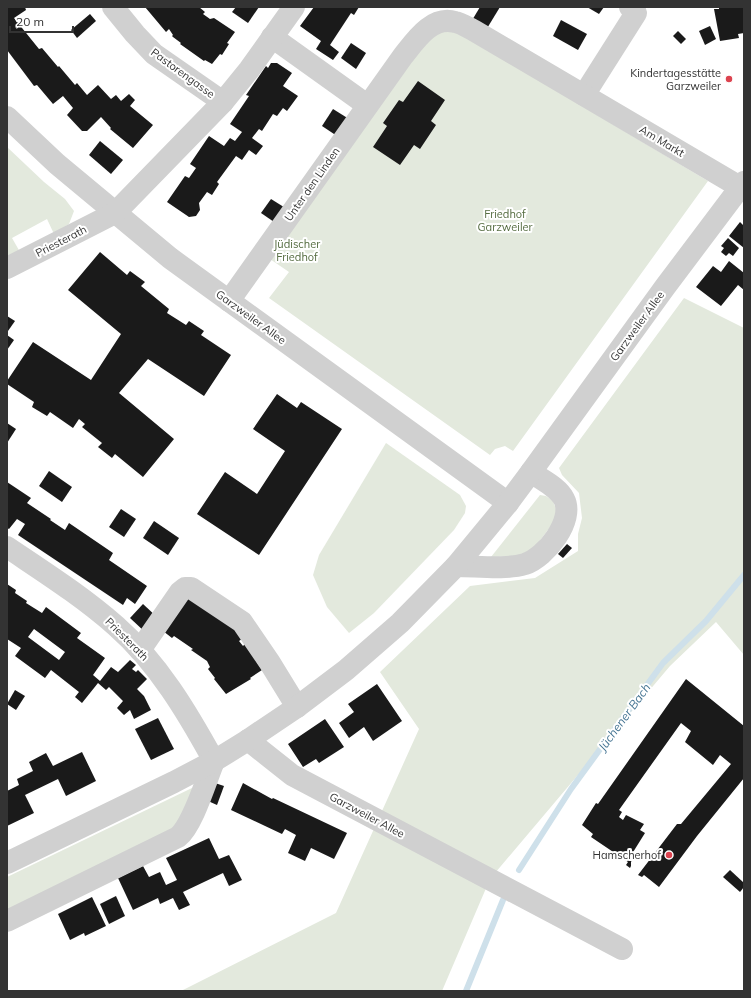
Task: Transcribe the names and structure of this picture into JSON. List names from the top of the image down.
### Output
{
  "streets": {
    "street": [
      "Pastorengasse",
      "Am Markt",
      "Unter den Linden",
      "Priesterath",
      "Garzweiler Allee"
    ]
  },
  "crossings": [
    ["Am Markt", "Unter den Linden"],
    ["Am Markt", "Garzweiler Allee"],
    ["Unter den Linden", "Garzweiler Allee"],
    ["Priesterath", "Garzweiler Allee"]
  ],
  "water": ["Jüchener Bach"],
  "parks": ["Friedhof Garzweiler", "Jüdischer Friedhof"],
  "places": ["Kindertagesstätte Garzweiler", "Hamscherhof"],
  "scale_bar": "20 m"
}
